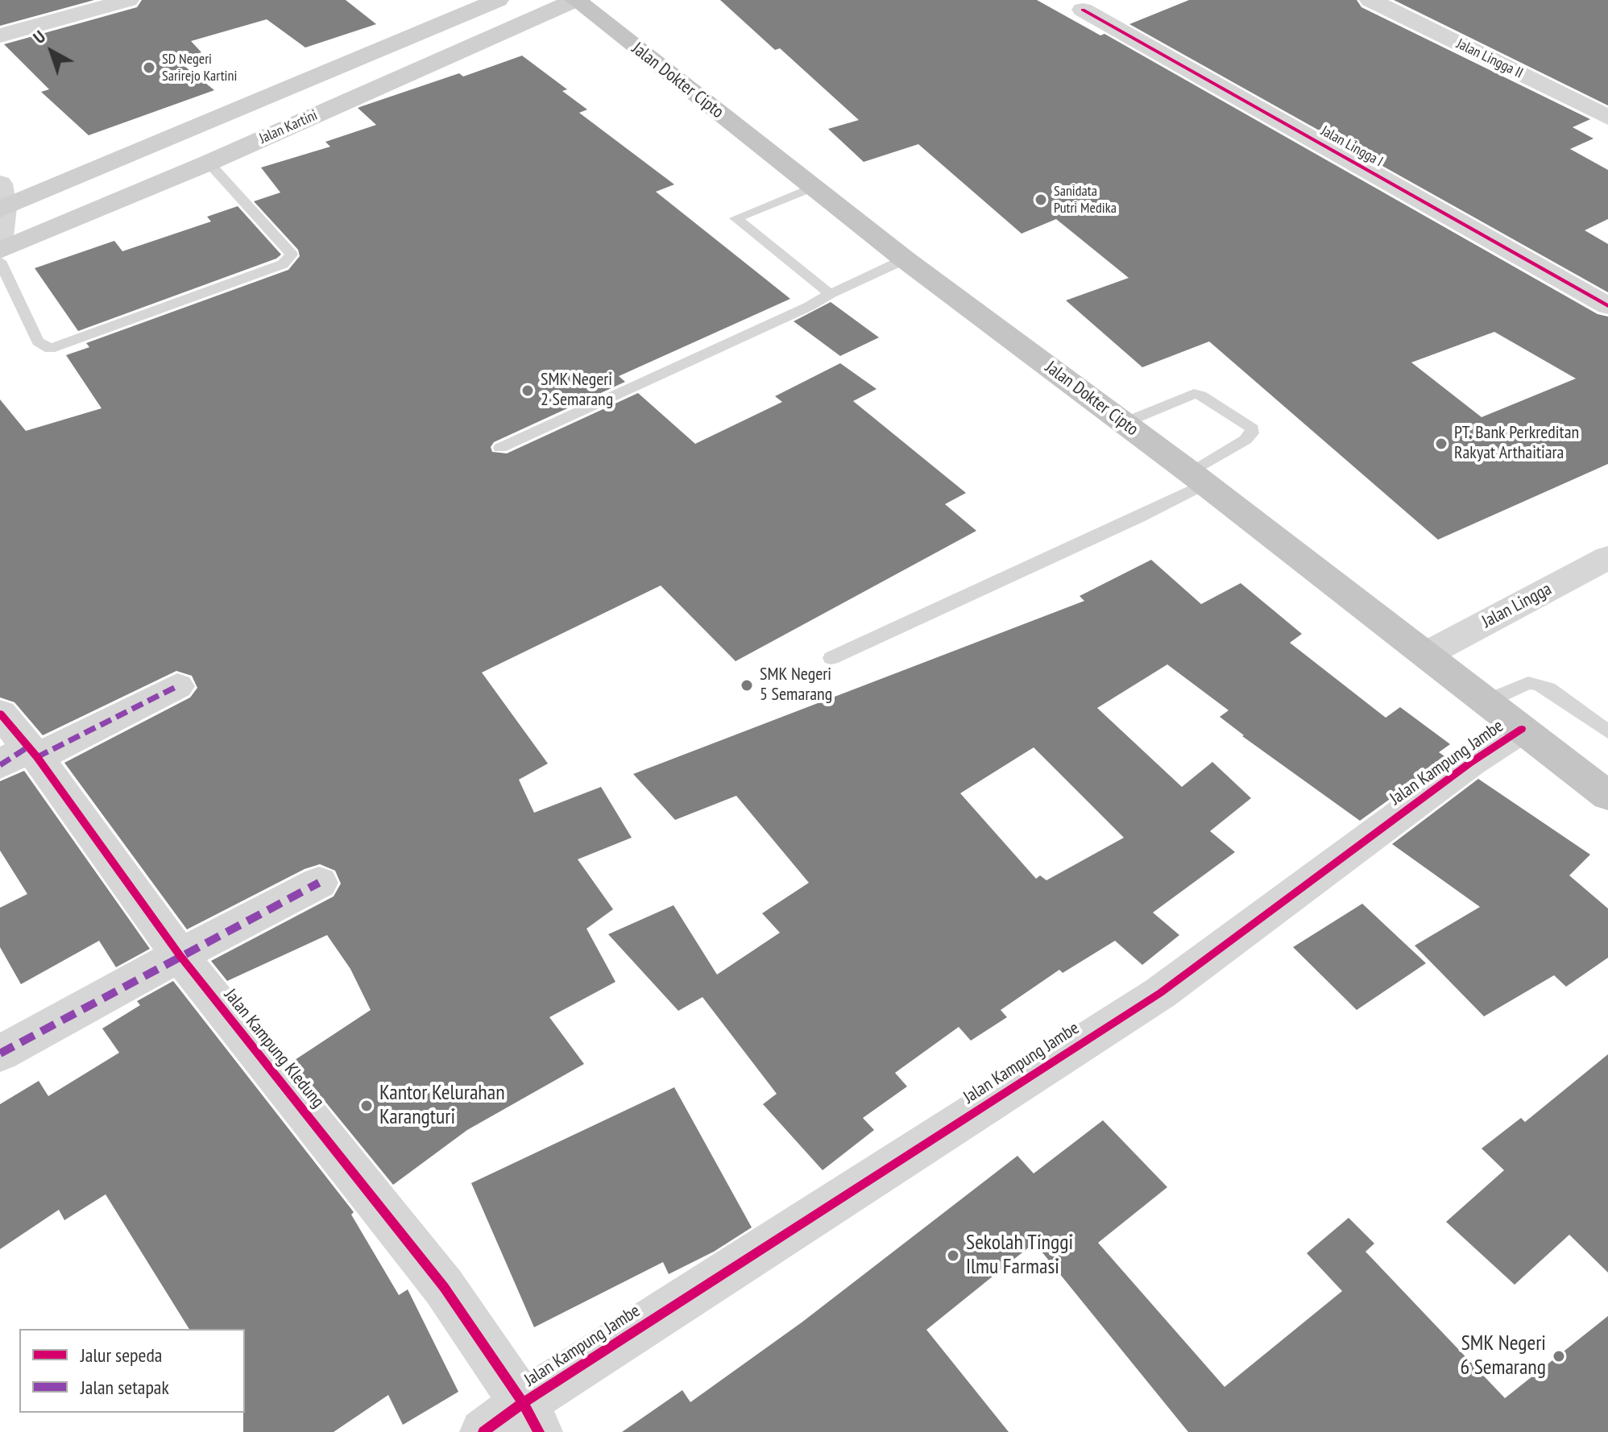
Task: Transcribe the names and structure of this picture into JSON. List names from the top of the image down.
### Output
{
  "streets": {
    "highway": ["Jalan Dokter Cipto"],
    "main road": ["Jalan Kartini"],
    "street": [
      "Jalan Lingga II",
      "Jalan Lingga I",
      "Jalan Lingga",
      "Jalan Kampung Jambe",
      "Jalan Kampung Kledung"
    ]
  },
  "crossings": [
    ["Jalan Dokter Cipto", "Jalan Kartini"],
    ["Jalan Dokter Cipto", "Jalan Lingga"],
    ["Jalan Dokter Cipto", "Jalan Kampung Jambe"],
    ["Jalan Kampung Jambe", "Jalan Kampung Kledung"]
  ],
  "places": [
    "SD Negeri Sarirejo Kartini",
    "Sanidata Putri Medika",
    "SMK Negeri 2 Semarang",
    "PT. Bank Perkreditan Rakyat Arthaitiara",
    "SMK Negeri 5 Semarang",
    "Kantor Kelurahan Karangturi",
    "Sekolah Tinggi Ilmu Farmasi",
    "SMK Negeri 6 Semarang"
  ],
  "legend": ["Jalur sepeda", "Jalan setapak"],
  "north": "top left"
}
